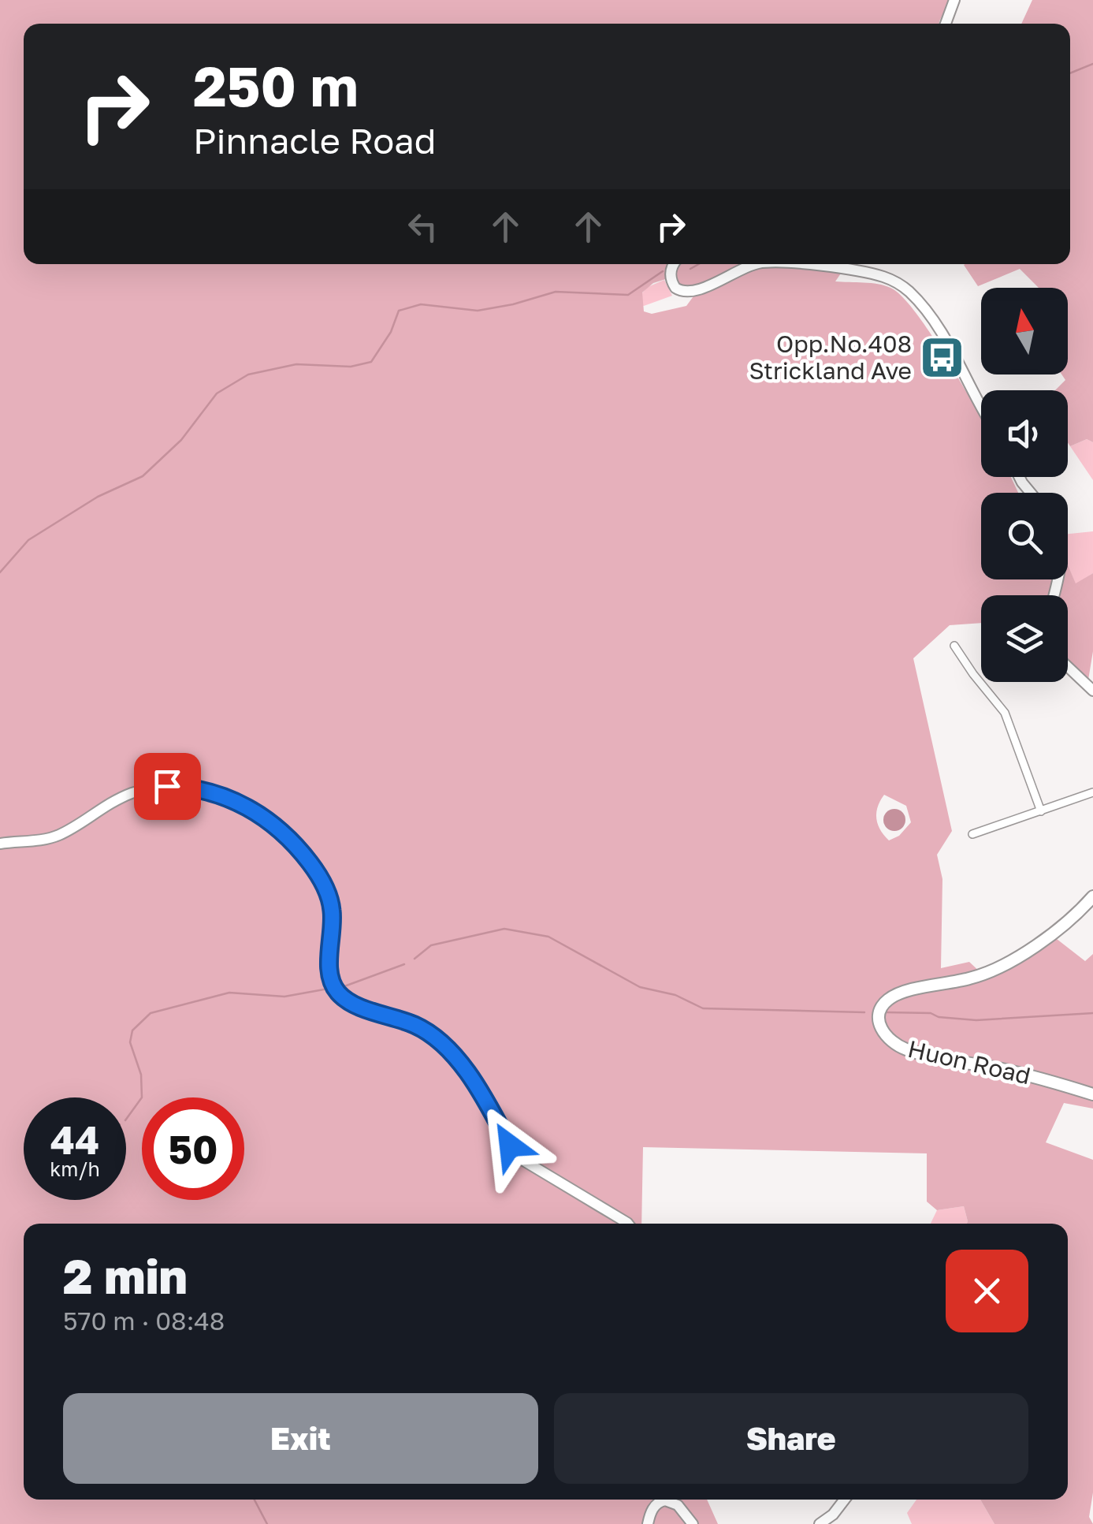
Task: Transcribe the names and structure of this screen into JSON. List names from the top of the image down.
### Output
{
  "streets": {
    "main road": ["Huon Road"]
  },
  "places": {
    "bus stop": ["Opp.No.408 Strickland Ave"]
  },
  "north": "top",
  "page": {
    "turn": ["250 m", "Pinnacle Road"],
    "speed": "44 km/h",
    "limit": "50",
    "heading": ["2 min", "570 m · 08:48"],
    "buttons": ["Exit", "Share"]
  }
}
